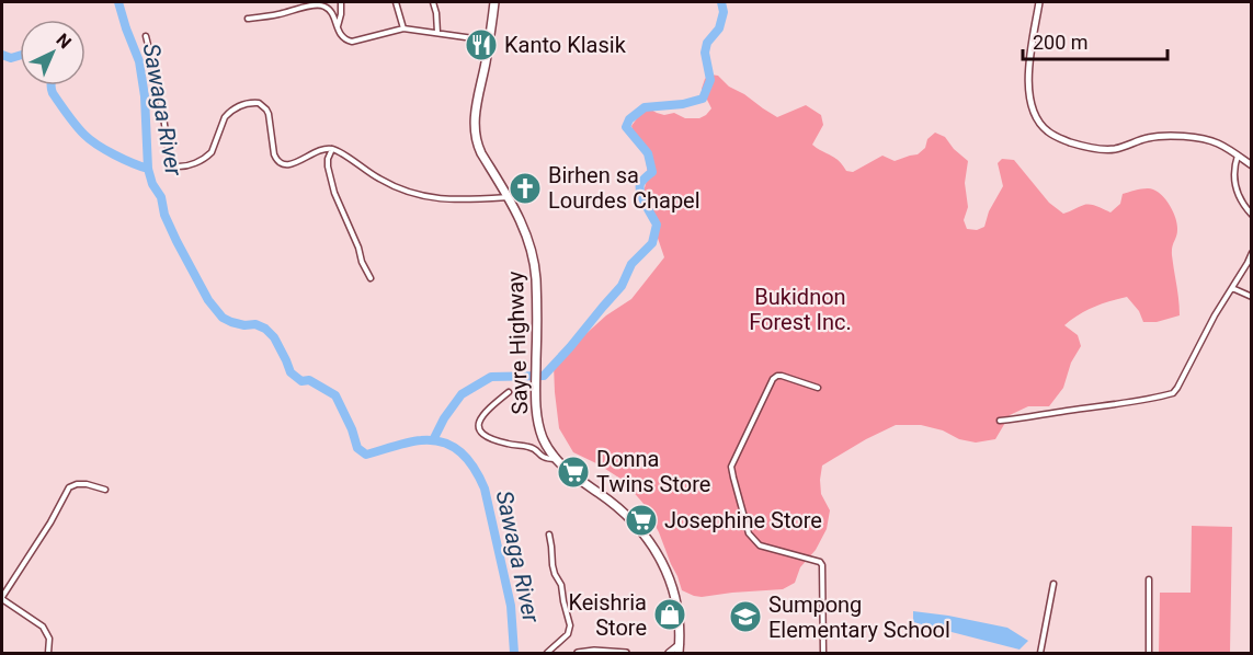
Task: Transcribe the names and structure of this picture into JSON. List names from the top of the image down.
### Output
{
  "streets": {
    "highway": ["Sayre Highway"]
  },
  "water": ["Sawaga River"],
  "parks": ["Bukidnon Forest Inc."],
  "places": {
    "restaurant": ["Kanto Klasik"],
    "church": ["Birhen sa Lourdes Chapel"],
    "supermarket": ["Donna Twins Store", "Josephine Store"],
    "shop": ["Keishria Store"],
    "school or university": ["Sumpong Elementary School"]
  },
  "scale_bar": "200 m",
  "north": "top right"
}
